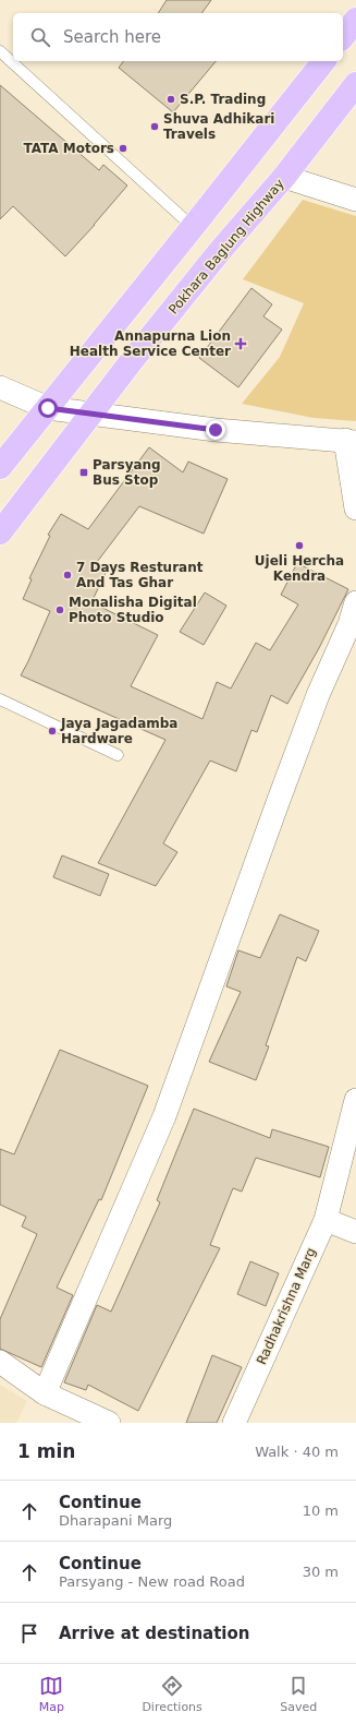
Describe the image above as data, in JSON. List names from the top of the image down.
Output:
{
  "streets": {
    "highway": ["Pokhara Baglung Highway"],
    "street": ["Radhakrishna Marg"]
  },
  "places": {
    "other": [
      "S.P. Trading",
      "Shuva Adhikari Travels",
      "TATA Motors",
      "Ujeli Hercha Kendra",
      "7 Days Resturant And Tas Ghar",
      "Monalisha Digital Photo Studio",
      "Jaya Jagadamba Hardware"
    ],
    "health": ["Annapurna Lion Health Service Center"],
    "transit": ["Parsyang Bus Stop"]
  },
  "page": {
    "search": "Search here",
    "heading": ["1 min", "Walk · 40 m"],
    "list": [
      ["Continue", "Dharapani Marg", "10 m"],
      ["Continue", "Parsyang - New road Road", "30 m"],
      "Arrive at destination"
    ],
    "nav": ["Map", "Directions", "Saved"]
  }
}
